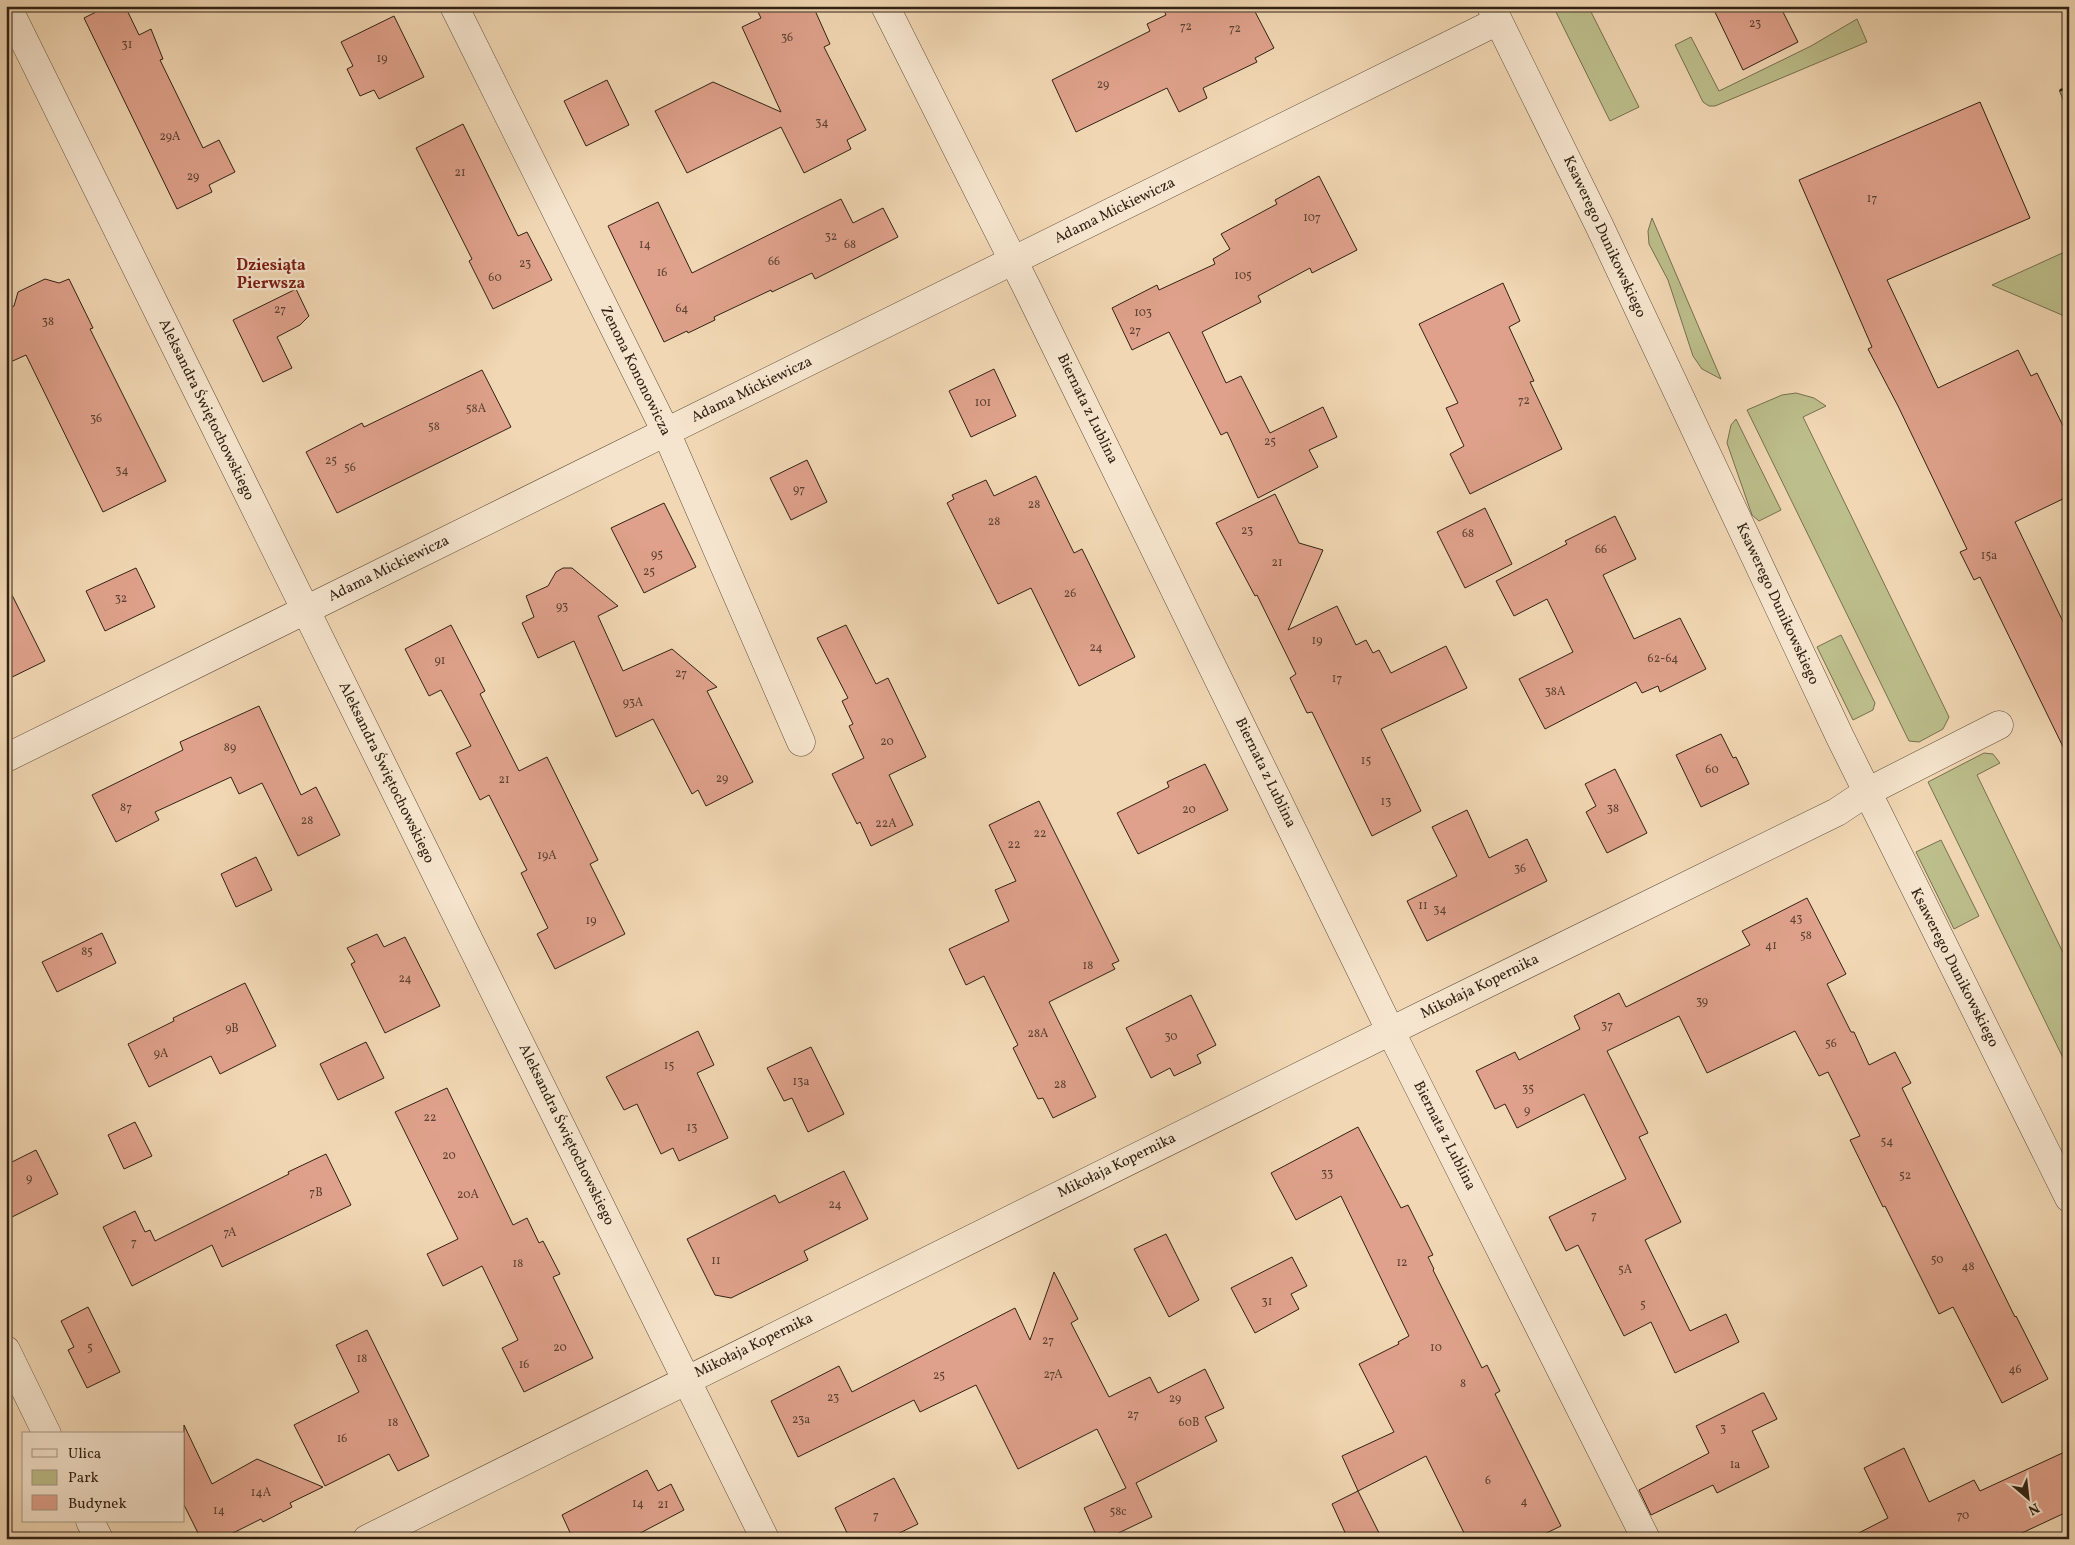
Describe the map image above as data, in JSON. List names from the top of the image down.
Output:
{
  "streets": {
    "street": [
      "Adama Mickiewicza",
      "Ksawerego Dunikowskiego",
      "Zenona Kononowicza",
      "Biernata z Lublina",
      "Aleksandra Świętochowskiego",
      "Mikołaja Kopernika"
    ]
  },
  "crossings": [
    ["Adama Mickiewicza", "Ksawerego Dunikowskiego"],
    ["Adama Mickiewicza", "Zenona Kononowicza"],
    ["Adama Mickiewicza", "Biernata z Lublina"],
    ["Adama Mickiewicza", "Aleksandra Świętochowskiego"],
    ["Ksawerego Dunikowskiego", "Mikołaja Kopernika"],
    ["Biernata z Lublina", "Mikołaja Kopernika"],
    ["Aleksandra Świętochowskiego", "Mikołaja Kopernika"]
  ],
  "districts": ["Dziesiąta Pierwsza"],
  "house_numbers": [
    "23",
    "72",
    "72",
    "36",
    "31",
    "19",
    "29",
    "34",
    "29A",
    "21",
    "29",
    "17",
    "107",
    "32",
    "14",
    "68",
    "66",
    "23",
    "16",
    "105",
    "60",
    "64",
    "27",
    "103",
    "38",
    "27",
    "72",
    "101",
    "58A",
    "36",
    "58",
    "25",
    "25",
    "56",
    "34",
    "97",
    "28",
    "28",
    "23",
    "68",
    "66",
    "95",
    "15a",
    "21",
    "25",
    "26",
    "32",
    "93",
    "19",
    "24",
    "62-64",
    "91",
    "27",
    "17",
    "38A",
    "93A",
    "20",
    "89",
    "15",
    "60",
    "29",
    "21",
    "13",
    "87",
    "38",
    "20",
    "28",
    "22A",
    "22",
    "22",
    "19A",
    "36",
    "11",
    "34",
    "43",
    "19",
    "58",
    "41",
    "85",
    "18",
    "24",
    "39",
    "37",
    "9B",
    "28A",
    "30",
    "56",
    "9A",
    "15",
    "13a",
    "28",
    "35",
    "9",
    "22",
    "13",
    "54",
    "20",
    "33",
    "52",
    "9",
    "7B",
    "20A",
    "24",
    "7",
    "7A",
    "7",
    "50",
    "11",
    "12",
    "18",
    "48",
    "5A",
    "31",
    "5",
    "27",
    "5",
    "20",
    "10",
    "18",
    "16",
    "46",
    "27A",
    "25",
    "8",
    "23",
    "29",
    "27",
    "23a",
    "18",
    "60B",
    "3",
    "16",
    "1a",
    "6",
    "14A",
    "4",
    "14",
    "21",
    "14",
    "58c",
    "7",
    "70"
  ],
  "legend": ["Ulica", "Park", "Budynek"],
  "north": "bottom right"
}
